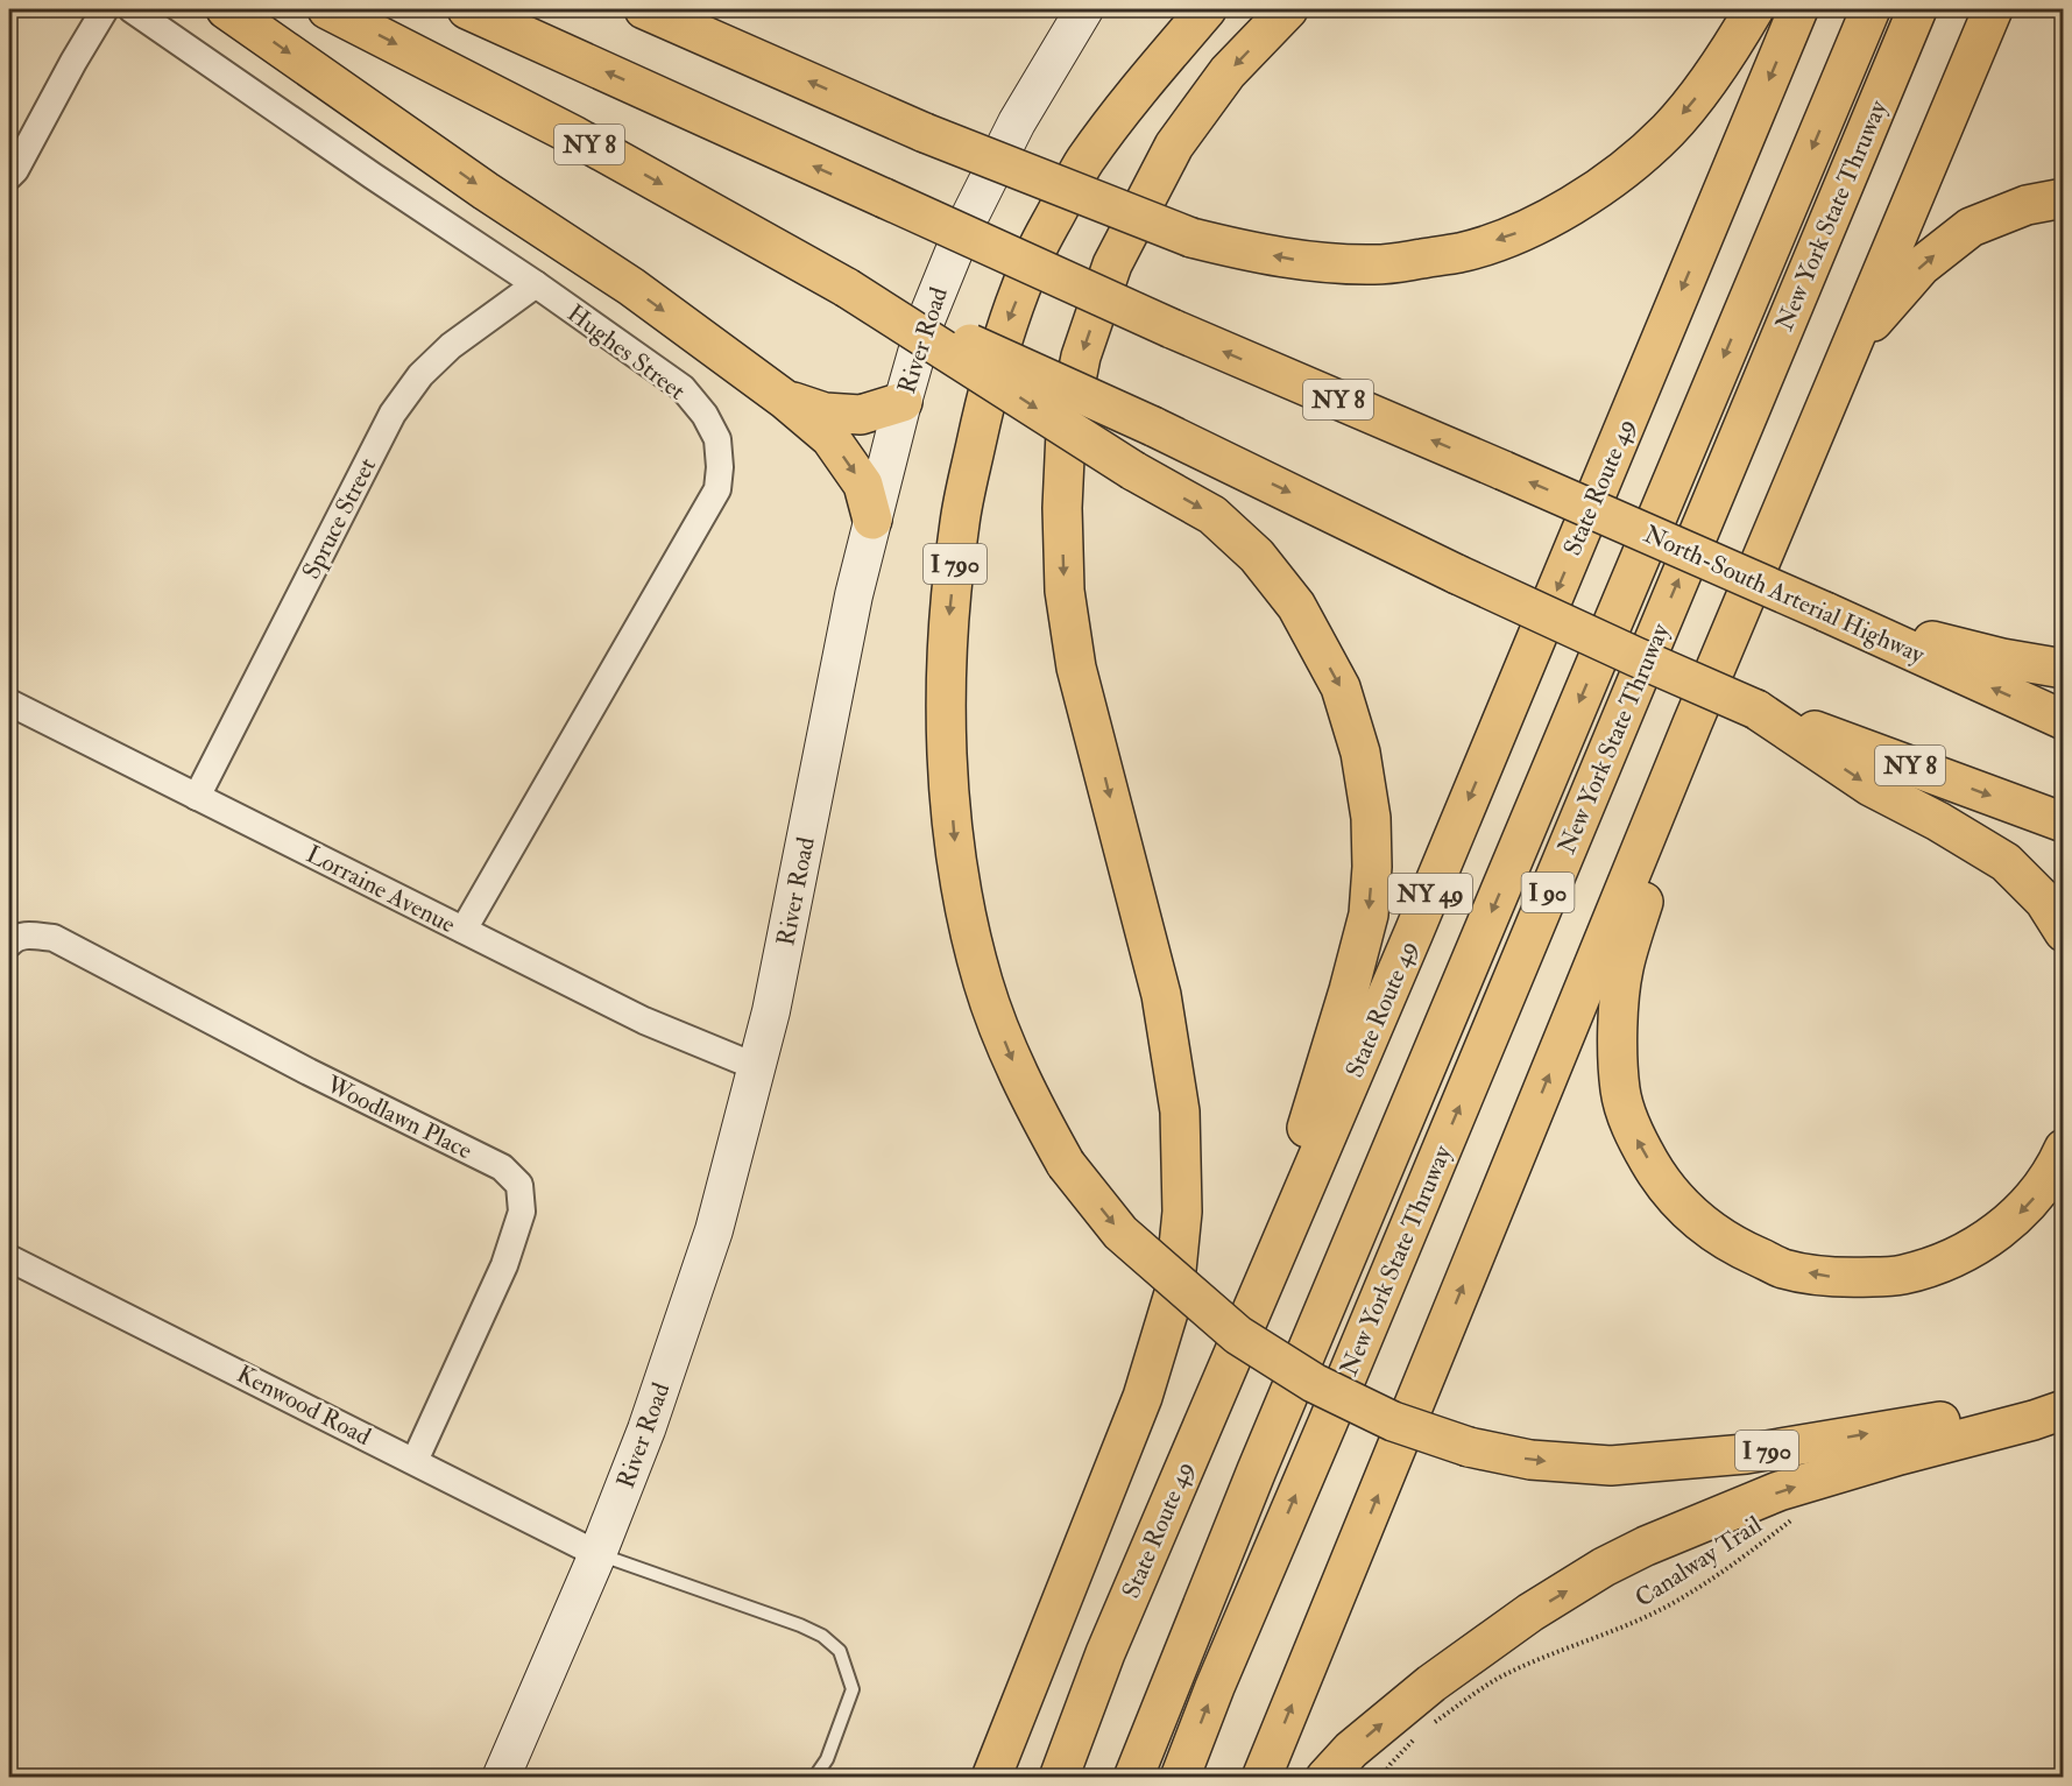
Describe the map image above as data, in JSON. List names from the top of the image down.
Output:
{
  "streets": {
    "highway": [
      "NY 8",
      "New York State Thruway",
      "State Route 49",
      "I 790",
      "North-South Arterial Highway",
      "I 90",
      "NY 49"
    ],
    "main road": ["River Road"],
    "street": [
      "Hughes Street",
      "Spruce Street",
      "Lorraine Avenue",
      "Woodlawn Place",
      "Kenwood Road"
    ],
    "path": ["Canalway Trail"]
  },
  "crossings": [
    ["NY 8", "North-South Arterial Highway"],
    ["River Road", "Lorraine Avenue"],
    ["River Road", "Kenwood Road"],
    ["Hughes Street", "Spruce Street"],
    ["Hughes Street", "Lorraine Avenue"],
    ["Spruce Street", "Lorraine Avenue"],
    ["Woodlawn Place", "Kenwood Road"]
  ]
}
